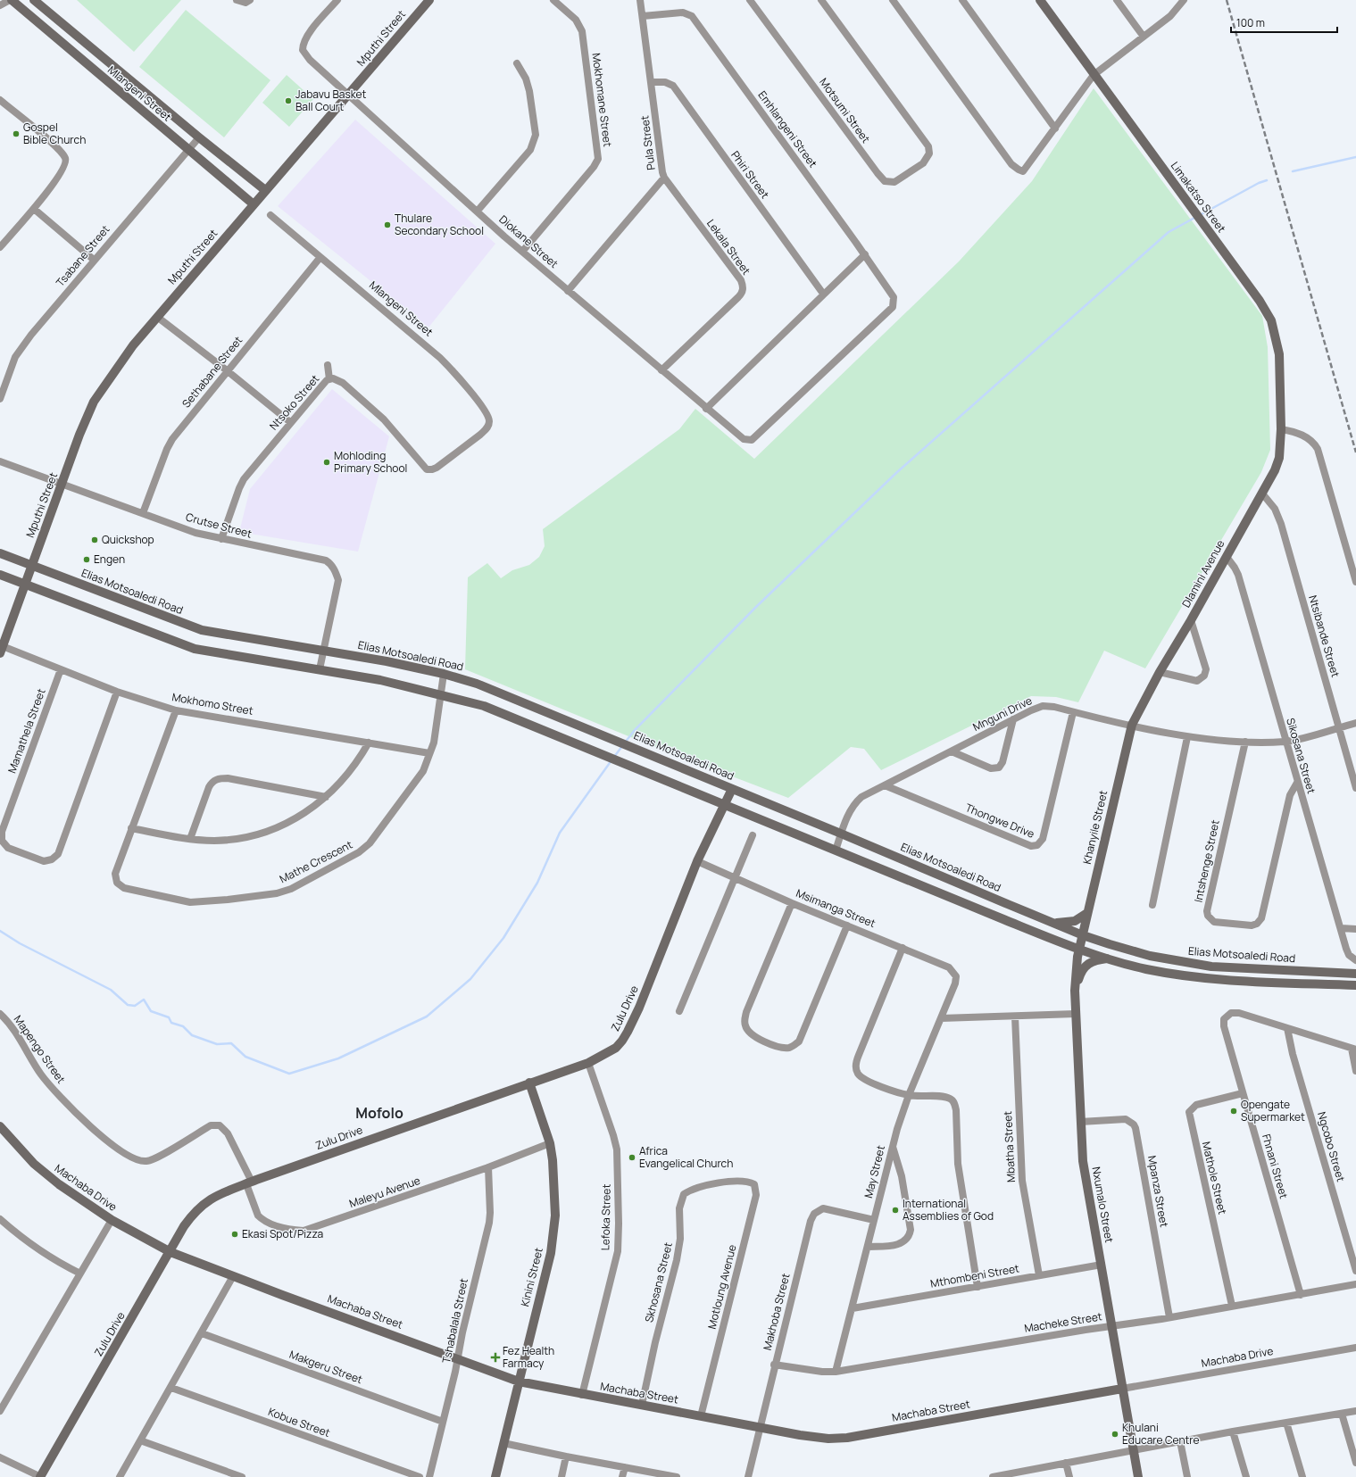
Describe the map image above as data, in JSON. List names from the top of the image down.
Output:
{
  "streets": {
    "street": [
      "Mputhi Street",
      "Mlangeni Street",
      "Mokhomane Street",
      "Motsumi Street",
      "Emhlangeni Street",
      "Pula Street",
      "Phiri Street",
      "Limakatso Street",
      "Diokane Street",
      "Lekala Street",
      "Tsabane Street",
      "Sethabane Street",
      "Ntsoko Street",
      "Crutse Street",
      "Dlamini Avenue",
      "Elias Motsoaledi Road",
      "Ntsibande Street",
      "Mokhomo Street",
      "Mnguni Drive",
      "Mamathela Street",
      "Sikosana Street",
      "Thongwe Drive",
      "Khanyile Street",
      "Intshenge Street",
      "Mathe Crescent",
      "Msimanga Street",
      "Zulu Drive",
      "Mapengo Street",
      "Mbatha Street",
      "Ngcobo Street",
      "Fhnani Street",
      "May Street",
      "Mathole Street",
      "Machaba Drive",
      "Mpanza Street",
      "Maleyu Avenue",
      "Nxumalo Street",
      "Lefoka Street",
      "Mthombeni Street",
      "Kinini Street",
      "Skhosana Street",
      "Motloung Avenue",
      "Machaba Street",
      "Makhoba Street",
      "Tshabalala Street",
      "Macheke Street",
      "Makgeru Street",
      "Kobue Street"
    ]
  },
  "crossings": [
    ["Mputhi Street", "Mlangeni Street"],
    ["Mputhi Street", "Diokane Street"],
    ["Mputhi Street", "Crutse Street"],
    ["Mputhi Street", "Elias Motsoaledi Road"],
    ["Mlangeni Street", "Tsabane Street"],
    ["Mlangeni Street", "Sethabane Street"],
    ["Mlangeni Street", "Ntsoko Street"],
    ["Mokhomane Street", "Diokane Street"],
    ["Emhlangeni Street", "Pula Street"],
    ["Emhlangeni Street", "Diokane Street"],
    ["Pula Street", "Phiri Street"],
    ["Pula Street", "Diokane Street"],
    ["Pula Street", "Lekala Street"],
    ["Limakatso Street", "Dlamini Avenue"],
    ["Diokane Street", "Lekala Street"],
    ["Sethabane Street", "Crutse Street"],
    ["Ntsoko Street", "Crutse Street"],
    ["Crutse Street", "Elias Motsoaledi Road"],
    ["Dlamini Avenue", "Ntsibande Street"],
    ["Dlamini Avenue", "Mnguni Drive"],
    ["Dlamini Avenue", "Sikosana Street"],
    ["Dlamini Avenue", "Khanyile Street"],
    ["Elias Motsoaledi Road", "Mnguni Drive"],
    ["Elias Motsoaledi Road", "Khanyile Street"],
    ["Elias Motsoaledi Road", "Mathe Crescent"],
    ["Elias Motsoaledi Road", "Zulu Drive"],
    ["Elias Motsoaledi Road", "Nxumalo Street"],
    ["Ntsibande Street", "Mnguni Drive"],
    ["Mokhomo Street", "Mamathela Street"],
    ["Mokhomo Street", "Mathe Crescent"],
    ["Mnguni Drive", "Sikosana Street"],
    ["Mnguni Drive", "Thongwe Drive"],
    ["Mnguni Drive", "Khanyile Street"],
    ["Mnguni Drive", "Intshenge Street"],
    ["Sikosana Street", "Intshenge Street"],
    ["Khanyile Street", "Nxumalo Street"],
    ["Msimanga Street", "Zulu Drive"],
    ["Msimanga Street", "May Street"],
    ["Zulu Drive", "Mapengo Street"],
    ["Zulu Drive", "Machaba Drive"],
    ["Zulu Drive", "Maleyu Avenue"],
    ["Zulu Drive", "Lefoka Street"],
    ["Zulu Drive", "Kinini Street"],
    ["Zulu Drive", "Machaba Street"],
    ["Mapengo Street", "Maleyu Avenue"],
    ["Mbatha Street", "Mthombeni Street"],
    ["Ngcobo Street", "Fhnani Street"],
    ["Fhnani Street", "Mathole Street"],
    ["Fhnani Street", "Macheke Street"],
    ["May Street", "Mthombeni Street"],
    ["May Street", "Makhoba Street"],
    ["May Street", "Macheke Street"],
    ["Mathole Street", "Macheke Street"],
    ["Machaba Drive", "Nxumalo Street"],
    ["Machaba Drive", "Machaba Street"],
    ["Mpanza Street", "Nxumalo Street"],
    ["Mpanza Street", "Macheke Street"],
    ["Maleyu Avenue", "Kinini Street"],
    ["Maleyu Avenue", "Tshabalala Street"],
    ["Nxumalo Street", "Mthombeni Street"],
    ["Nxumalo Street", "Machaba Street"],
    ["Nxumalo Street", "Macheke Street"],
    ["Lefoka Street", "Machaba Street"],
    ["Kinini Street", "Machaba Street"],
    ["Skhosana Street", "Motloung Avenue"],
    ["Skhosana Street", "Machaba Street"],
    ["Motloung Avenue", "Machaba Street"],
    ["Machaba Street", "Makhoba Street"],
    ["Machaba Street", "Tshabalala Street"],
    ["Makhoba Street", "Macheke Street"],
    ["Tshabalala Street", "Makgeru Street"]
  ],
  "districts": ["Mofolo"],
  "places": {
    "other": [
      "Jabavu Basket Ball Court",
      "Gospel Bible Church",
      "Thulare Secondary School",
      "Mohloding Primary School",
      "Quickshop",
      "Engen",
      "Opengate Supermarket",
      "Africa Evangelical Church",
      "International Assemblies of God",
      "Ekasi Spot/Pizza",
      "Khulani Educare Centre"
    ],
    "health": ["Fez Health Farmacy"]
  },
  "scale_bar": "100 m"
}
